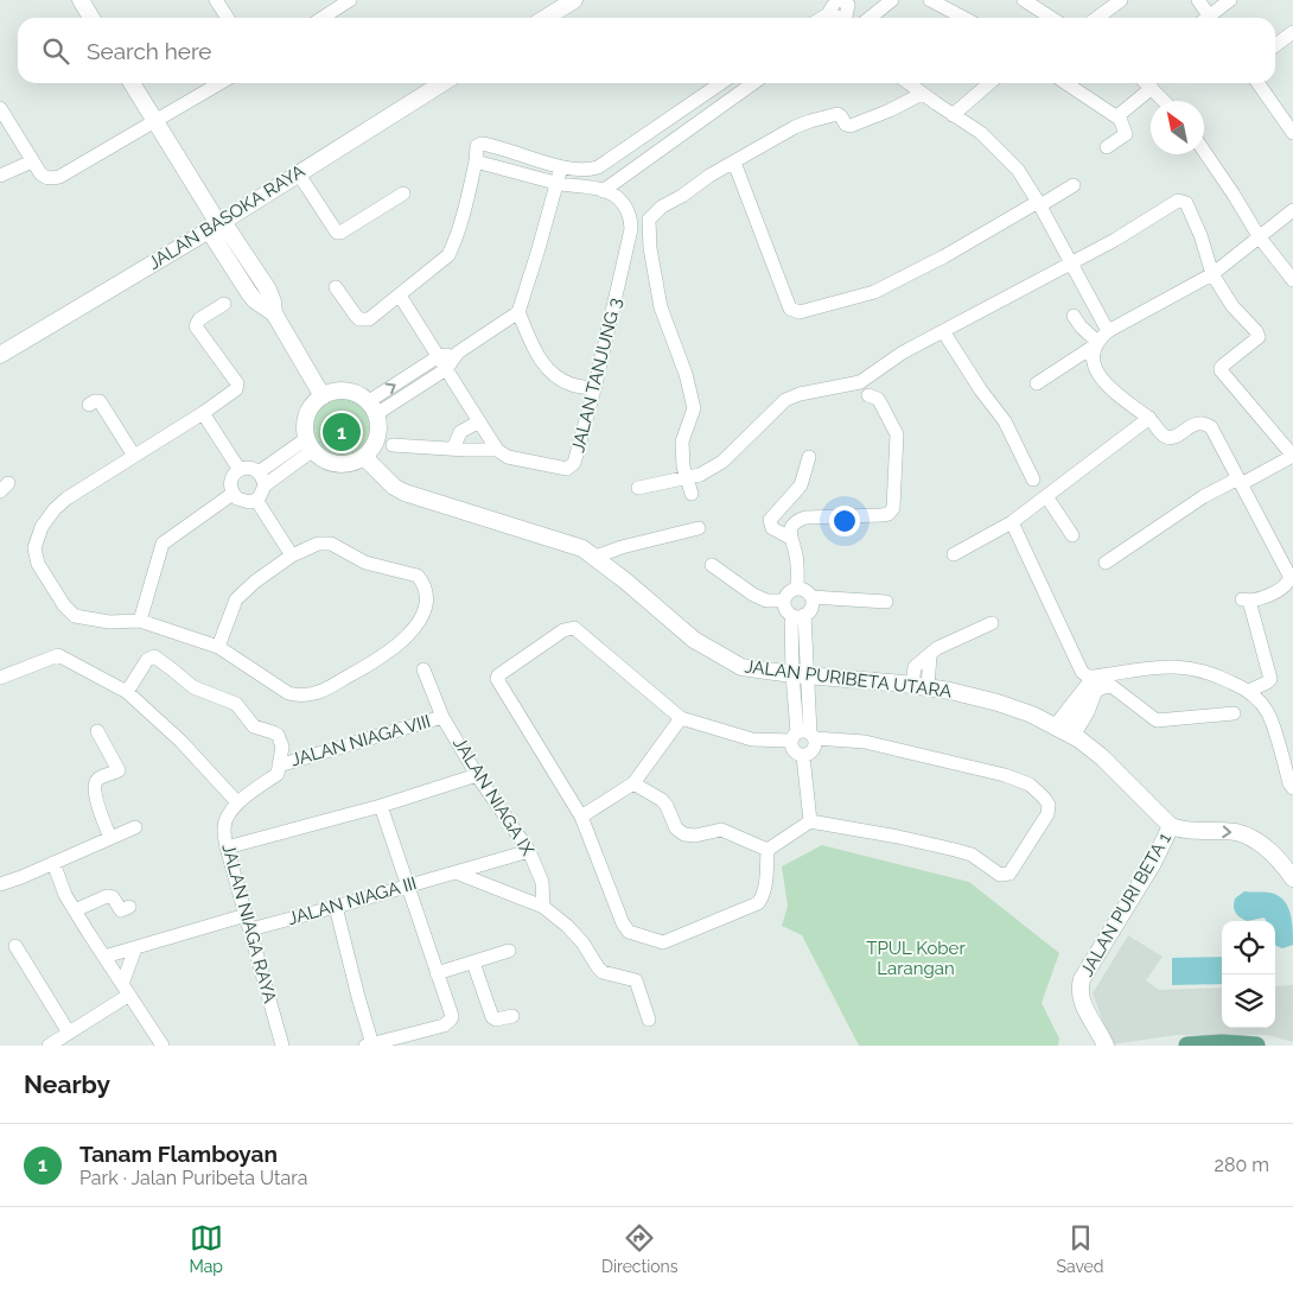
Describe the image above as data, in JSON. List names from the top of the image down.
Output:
{
  "streets": {
    "street": [
      "JALAN BASOKA RAYA",
      "JALAN TANJUNG 3",
      "JALAN PURIBETA UTARA",
      "JALAN NIAGA VIII",
      "JALAN NIAGA IX",
      "JALAN NIAGA III",
      "JALAN PURI BETA 1",
      "JALAN NIAGA RAYA"
    ]
  },
  "crossings": [
    ["JALAN PURIBETA UTARA", "JALAN PURI BETA 1"],
    ["JALAN NIAGA VIII", "JALAN NIAGA IX"],
    ["JALAN NIAGA IX", "JALAN NIAGA III"],
    ["JALAN NIAGA III", "JALAN NIAGA RAYA"]
  ],
  "parks": ["TPUL Kober Larangan"],
  "north": "top left",
  "page": {
    "search": "Search here",
    "pins": "1",
    "heading": "Nearby",
    "list": [
      {
        "mark": "1",
        "name": "Tanam Flamboyan",
        "note": "Park · Jalan Puribeta Utara",
        "value": "280 m"
      }
    ],
    "nav": ["Map", "Directions", "Saved"]
  }
}
